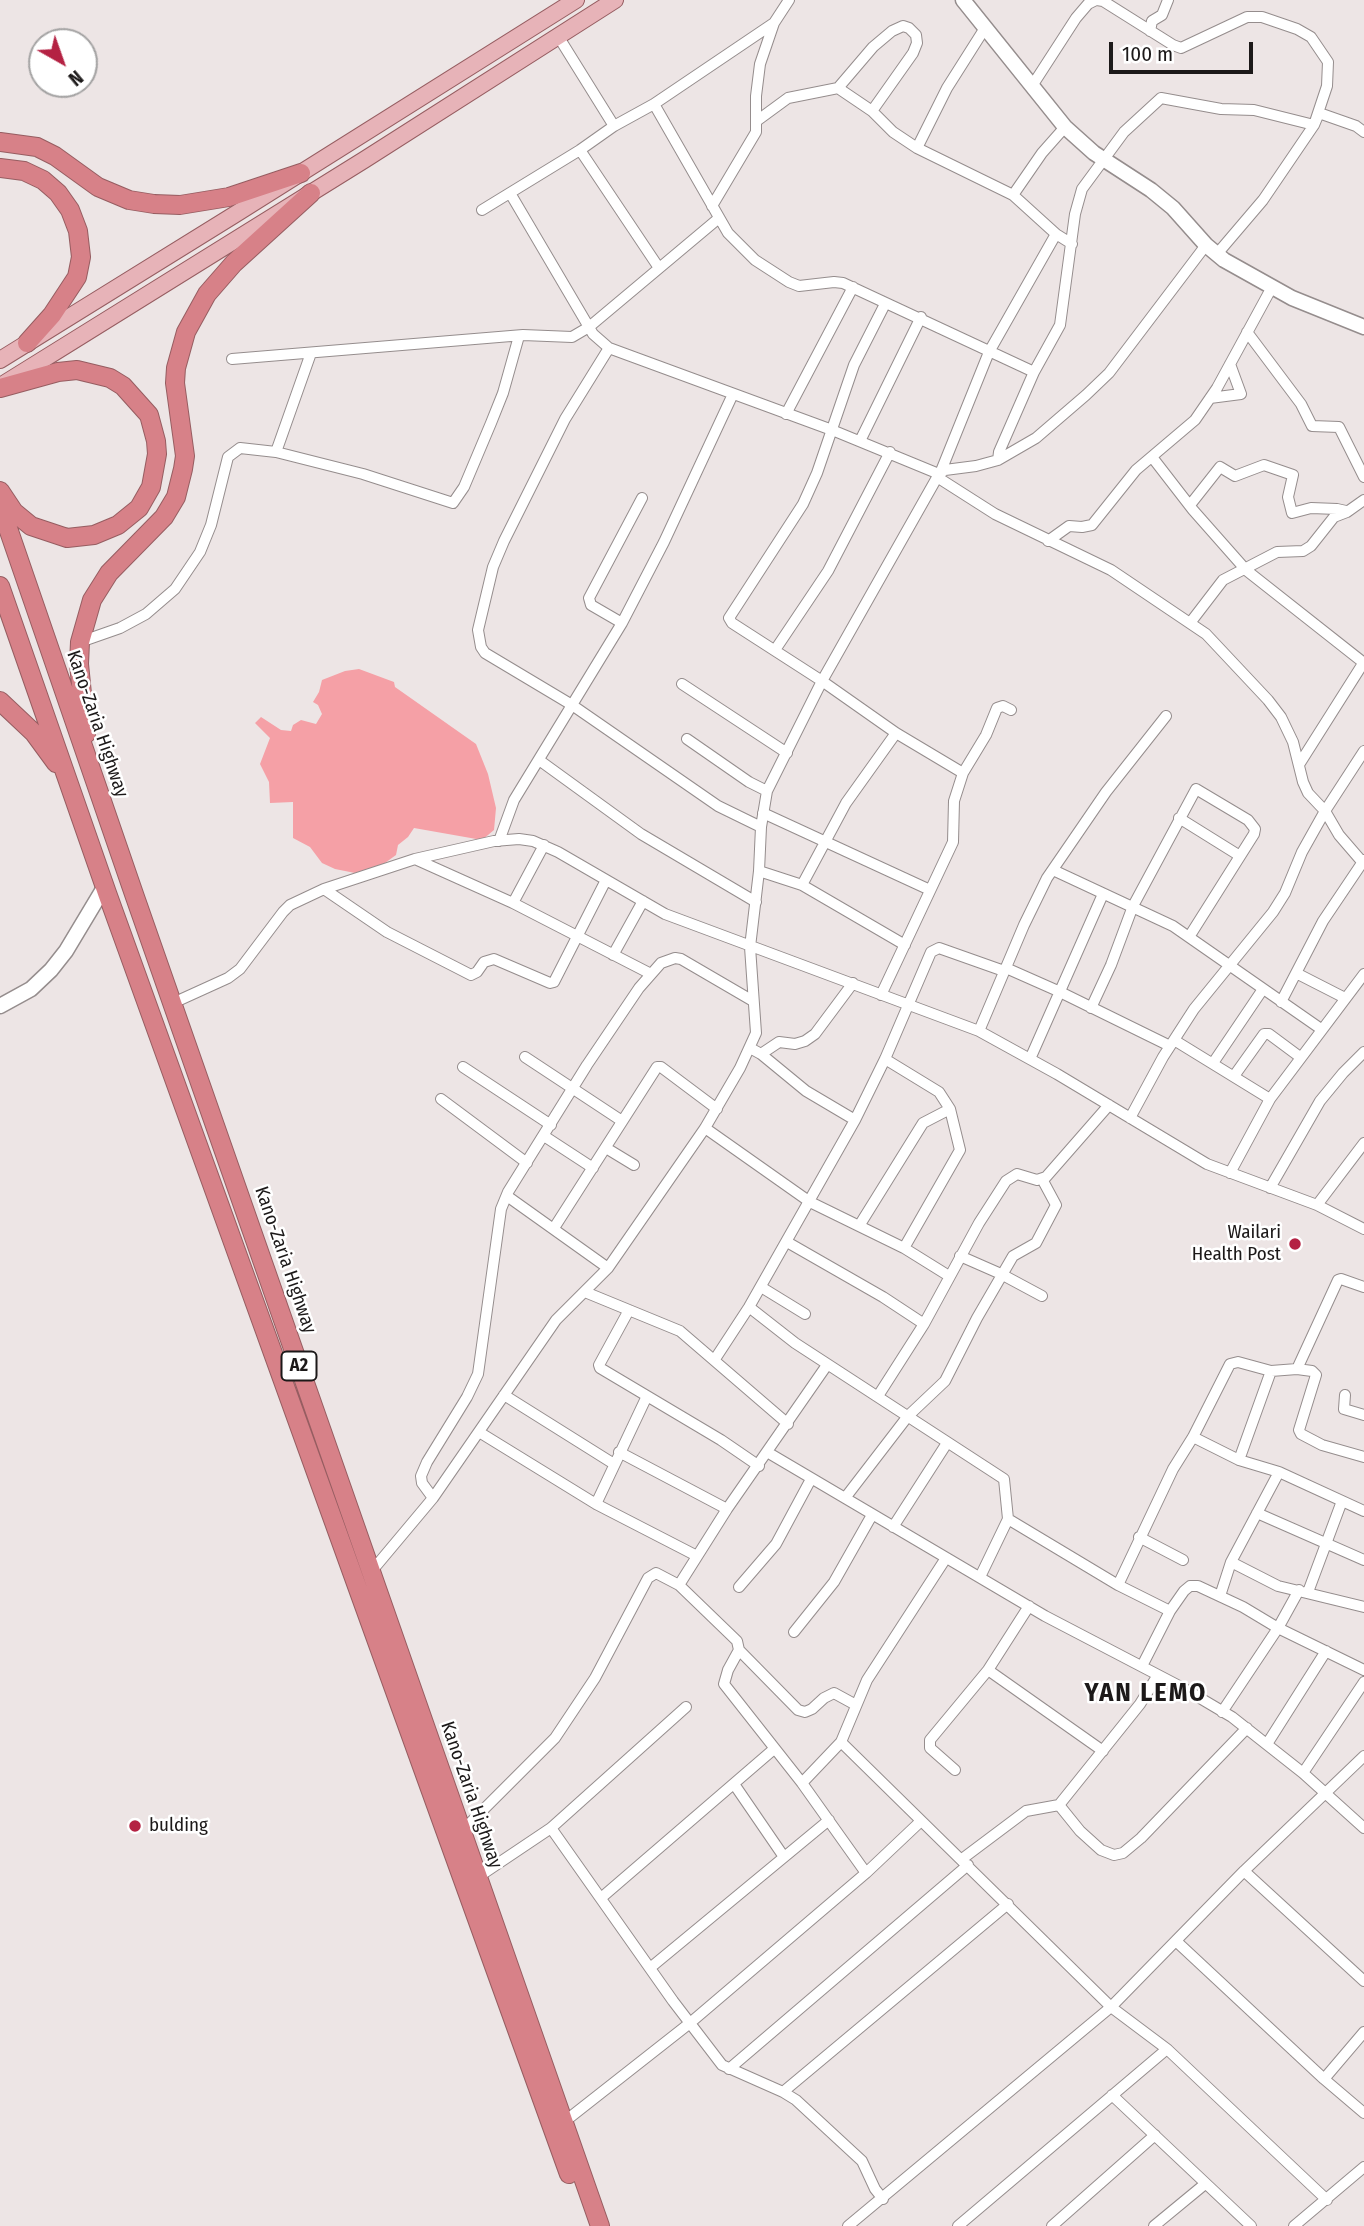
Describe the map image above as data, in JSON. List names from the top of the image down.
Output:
{
  "streets": {
    "highway": ["Kano-Zaria Highway", "A2"]
  },
  "districts": ["YAN LEMO"],
  "places": ["Wailari Health Post", "bulding"],
  "scale_bar": "100 m",
  "north": "bottom right"
}
